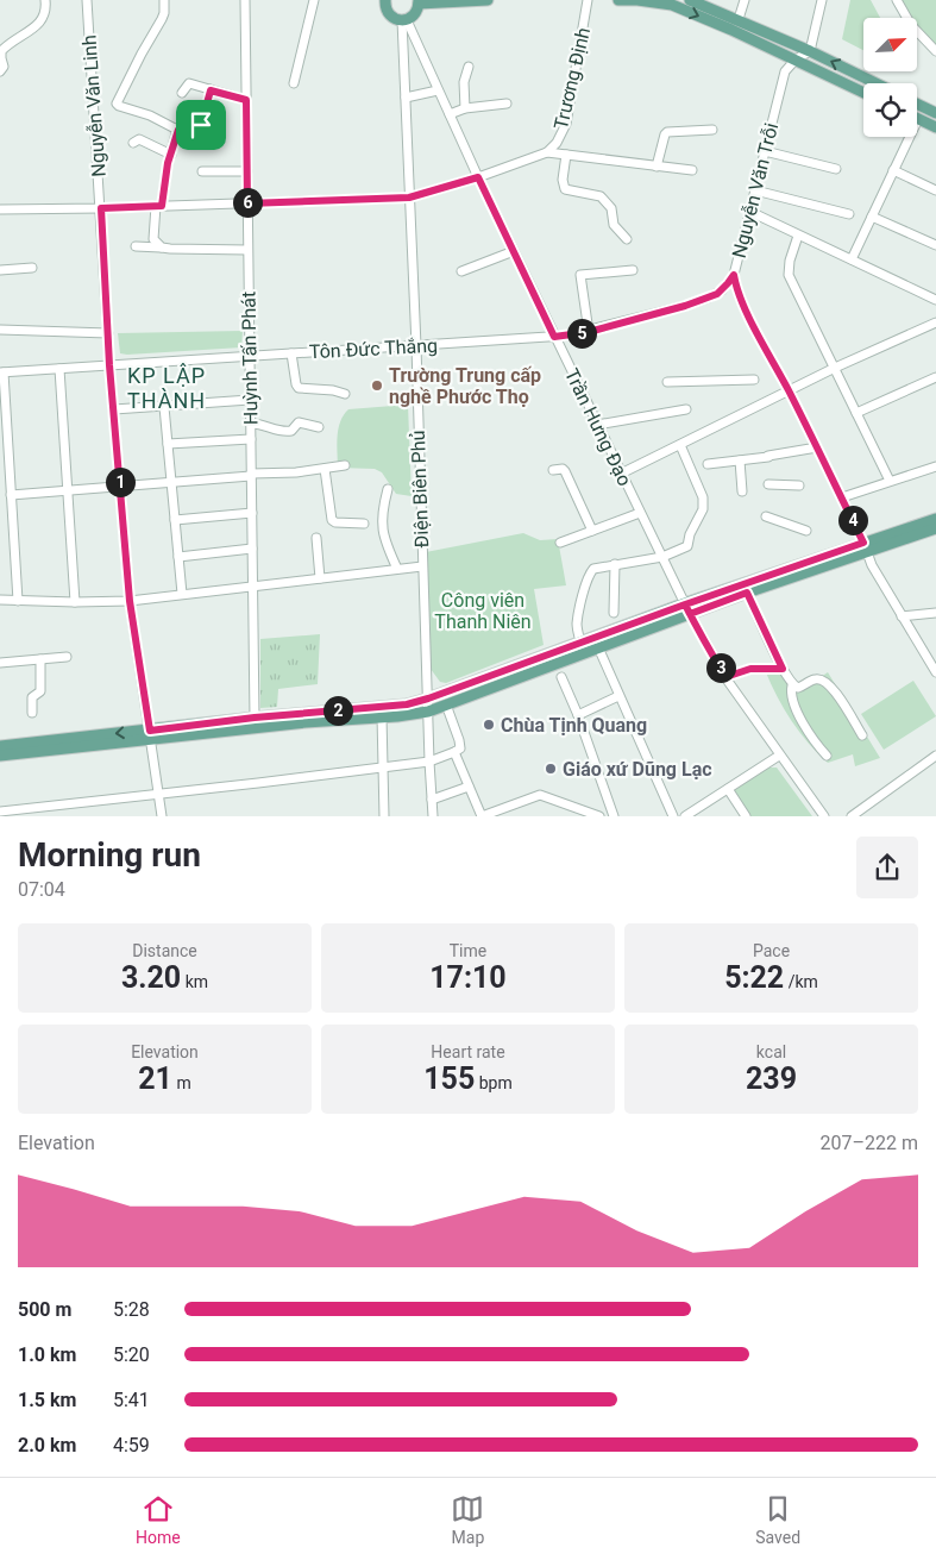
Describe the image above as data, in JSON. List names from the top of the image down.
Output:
{
  "streets": {
    "street": [
      "Trương Định",
      "Nguyễn Văn Linh",
      "Nguyễn Văn Trỗi",
      "Tôn Đức Thắng",
      "Huỳnh Tấn Phát",
      "Trần Hưng Đạo",
      "Điện Biên Phủ"
    ]
  },
  "crossings": [
    ["Nguyễn Văn Linh", "Tôn Đức Thắng"],
    ["Nguyễn Văn Trỗi", "Tôn Đức Thắng"],
    ["Tôn Đức Thắng", "Huỳnh Tấn Phát"],
    ["Tôn Đức Thắng", "Trần Hưng Đạo"],
    ["Tôn Đức Thắng", "Điện Biên Phủ"],
    ["Trần Hưng Đạo", "Điện Biên Phủ"]
  ],
  "districts": ["KP LẬP THÀNH"],
  "parks": ["Công viên Thanh Niên"],
  "places": ["Trường Trung cấp nghề Phước Thọ", "Chùa Tịnh Quang", "Giáo xứ Dũng Lạc"],
  "north": "top right",
  "page": {
    "pins": [
      "6",
      "5",
      "1",
      "4",
      "3",
      "2"
    ],
    "heading": ["Morning run", "07:04"],
    "stats": [
      ["Distance", "3.20 km"],
      ["Time", "17:10"],
      ["Pace", "5:22 /km"],
      ["Elevation", "21 m"],
      ["Heart rate", "155 bpm"],
      ["kcal", "239"]
    ],
    "chart": ["Elevation", "207–222 m"],
    "list": [
      {
        "name": "500 m",
        "note": "5:28"
      },
      {
        "name": "1.0 km",
        "note": "5:20"
      },
      {
        "name": "1.5 km",
        "note": "5:41"
      },
      {
        "name": "2.0 km",
        "note": "4:59"
      }
    ],
    "tabs": ["Home", "Map", "Saved"]
  }
}
